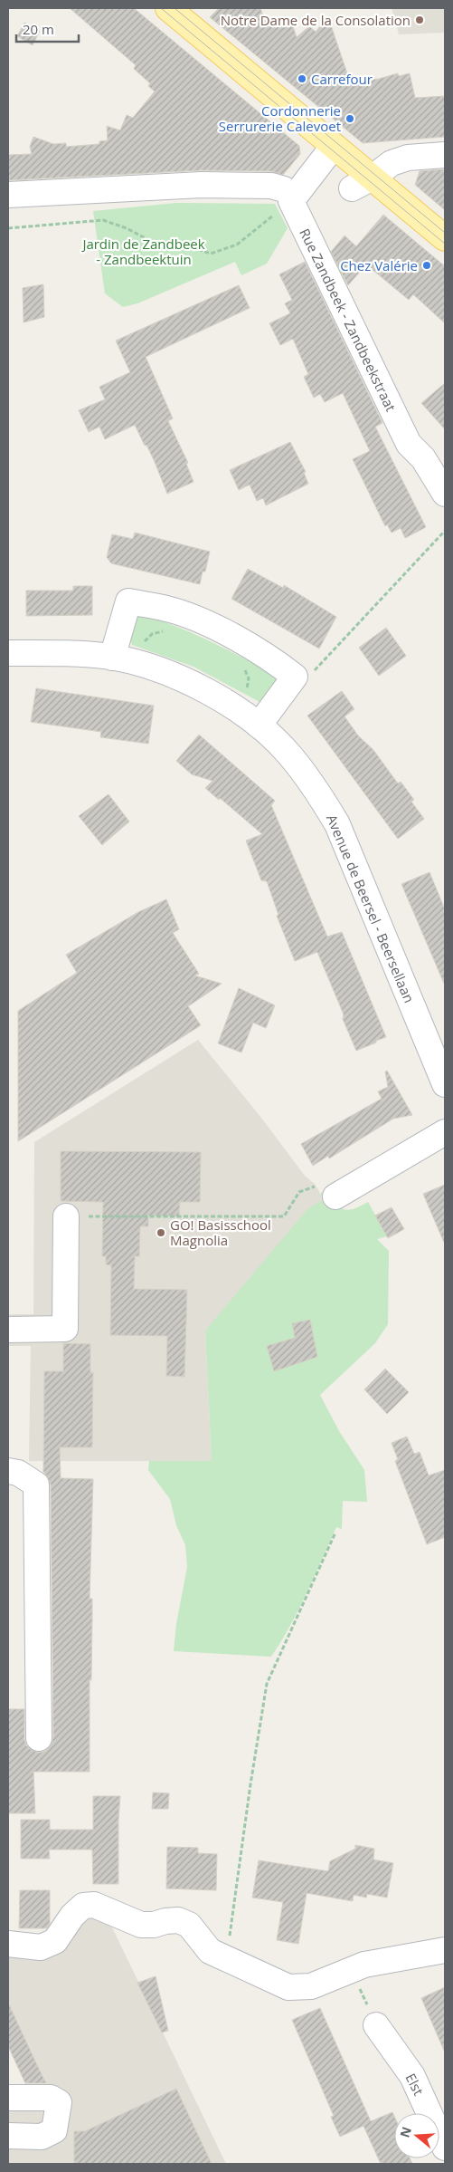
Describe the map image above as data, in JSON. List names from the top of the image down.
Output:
{
  "streets": {
    "street": ["Rue Zandbeek - Zandbeekstraat", "Avenue de Beersel - Beersellaan", "Elst"]
  },
  "parks": ["Jardin de Zandbeek - Zandbeektuin"],
  "places": [
    "Notre Dame de la Consolation",
    "Carrefour",
    "Cordonnerie Serrurerie Calevoet",
    "Chez Valérie",
    "GO! Basisschool Magnolia"
  ],
  "scale_bar": "20 m",
  "north": "left"
}
